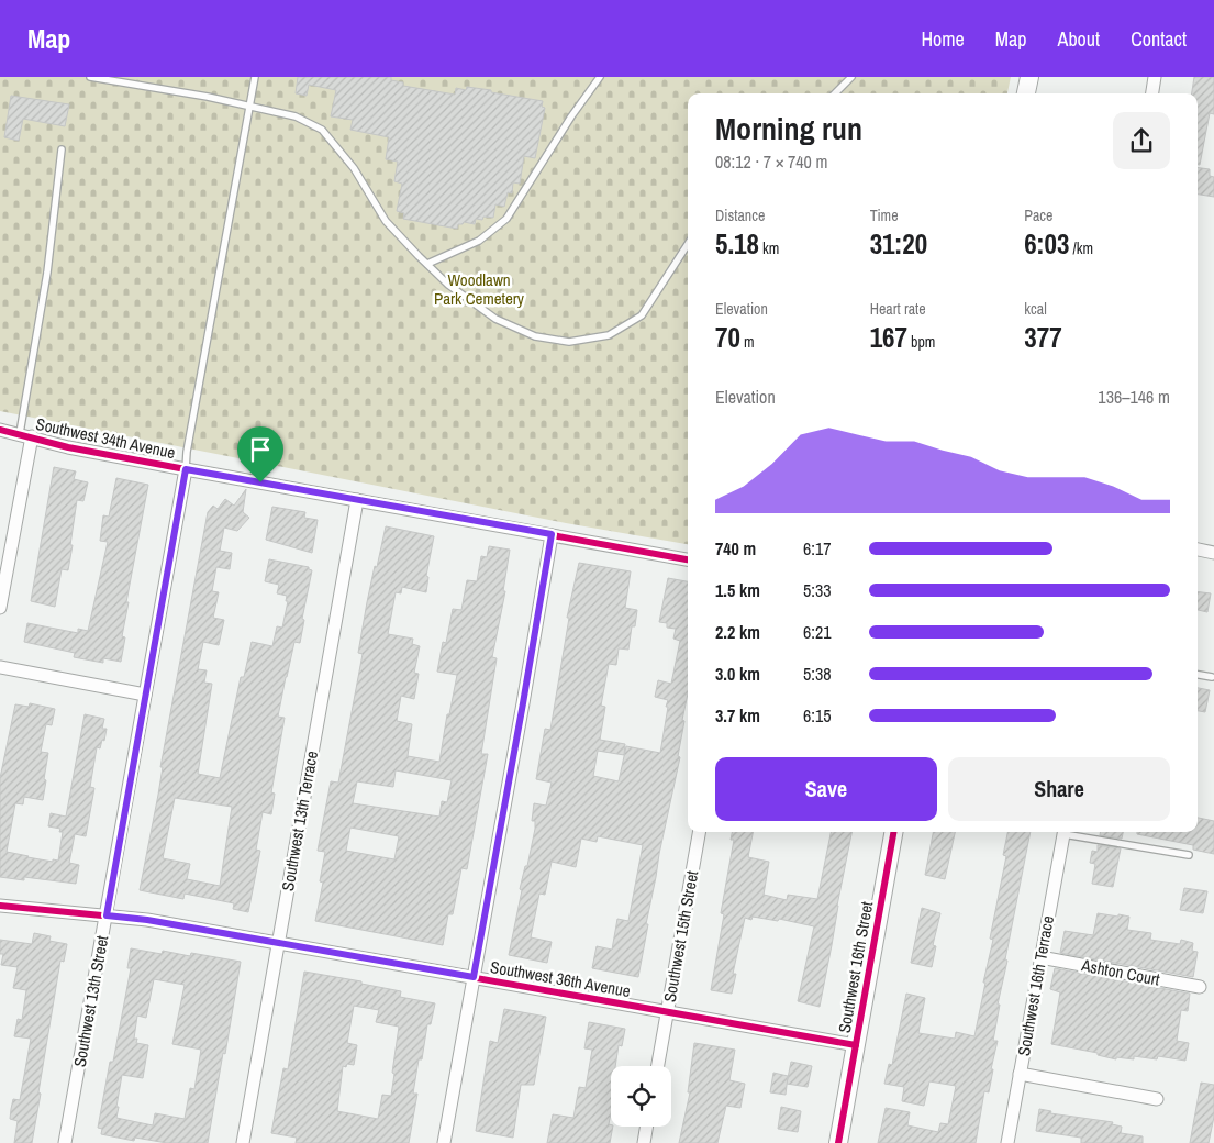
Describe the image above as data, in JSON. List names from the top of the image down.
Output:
{
  "streets": {
    "street": [
      "Southwest 34th Avenue",
      "Southwest 13th Terrace",
      "Southwest 15th Street",
      "Southwest 16th Street",
      "Ashton Court",
      "Southwest 36th Avenue",
      "Southwest 16th Terrace",
      "Southwest 13th Street"
    ]
  },
  "crossings": [
    ["Southwest 34th Avenue", "Southwest 13th Terrace"],
    ["Southwest 34th Avenue", "Southwest 13th Street"],
    ["Southwest 13th Terrace", "Southwest 36th Avenue"],
    ["Southwest 15th Street", "Southwest 36th Avenue"],
    ["Southwest 16th Street", "Southwest 36th Avenue"],
    ["Ashton Court", "Southwest 16th Terrace"],
    ["Southwest 36th Avenue", "Southwest 13th Street"]
  ],
  "parks": ["Woodlawn Park Cemetery"],
  "page": {
    "header": "Map",
    "nav": [
      "Home",
      "Map",
      "About",
      "Contact"
    ],
    "heading": ["Morning run", "08:12 · 7 × 740 m"],
    "stats": [
      ["Distance", "5.18 km"],
      ["Time", "31:20"],
      ["Pace", "6:03 /km"],
      ["Elevation", "70 m"],
      ["Heart rate", "167 bpm"],
      ["kcal", "377"]
    ],
    "chart": ["Elevation", "136–146 m"],
    "list": [
      {
        "name": "740 m",
        "note": "6:17"
      },
      {
        "name": "1.5 km",
        "note": "5:33"
      },
      {
        "name": "2.2 km",
        "note": "6:21"
      },
      {
        "name": "3.0 km",
        "note": "5:38"
      },
      {
        "name": "3.7 km",
        "note": "6:15"
      }
    ],
    "buttons": ["Save", "Share"]
  }
}
